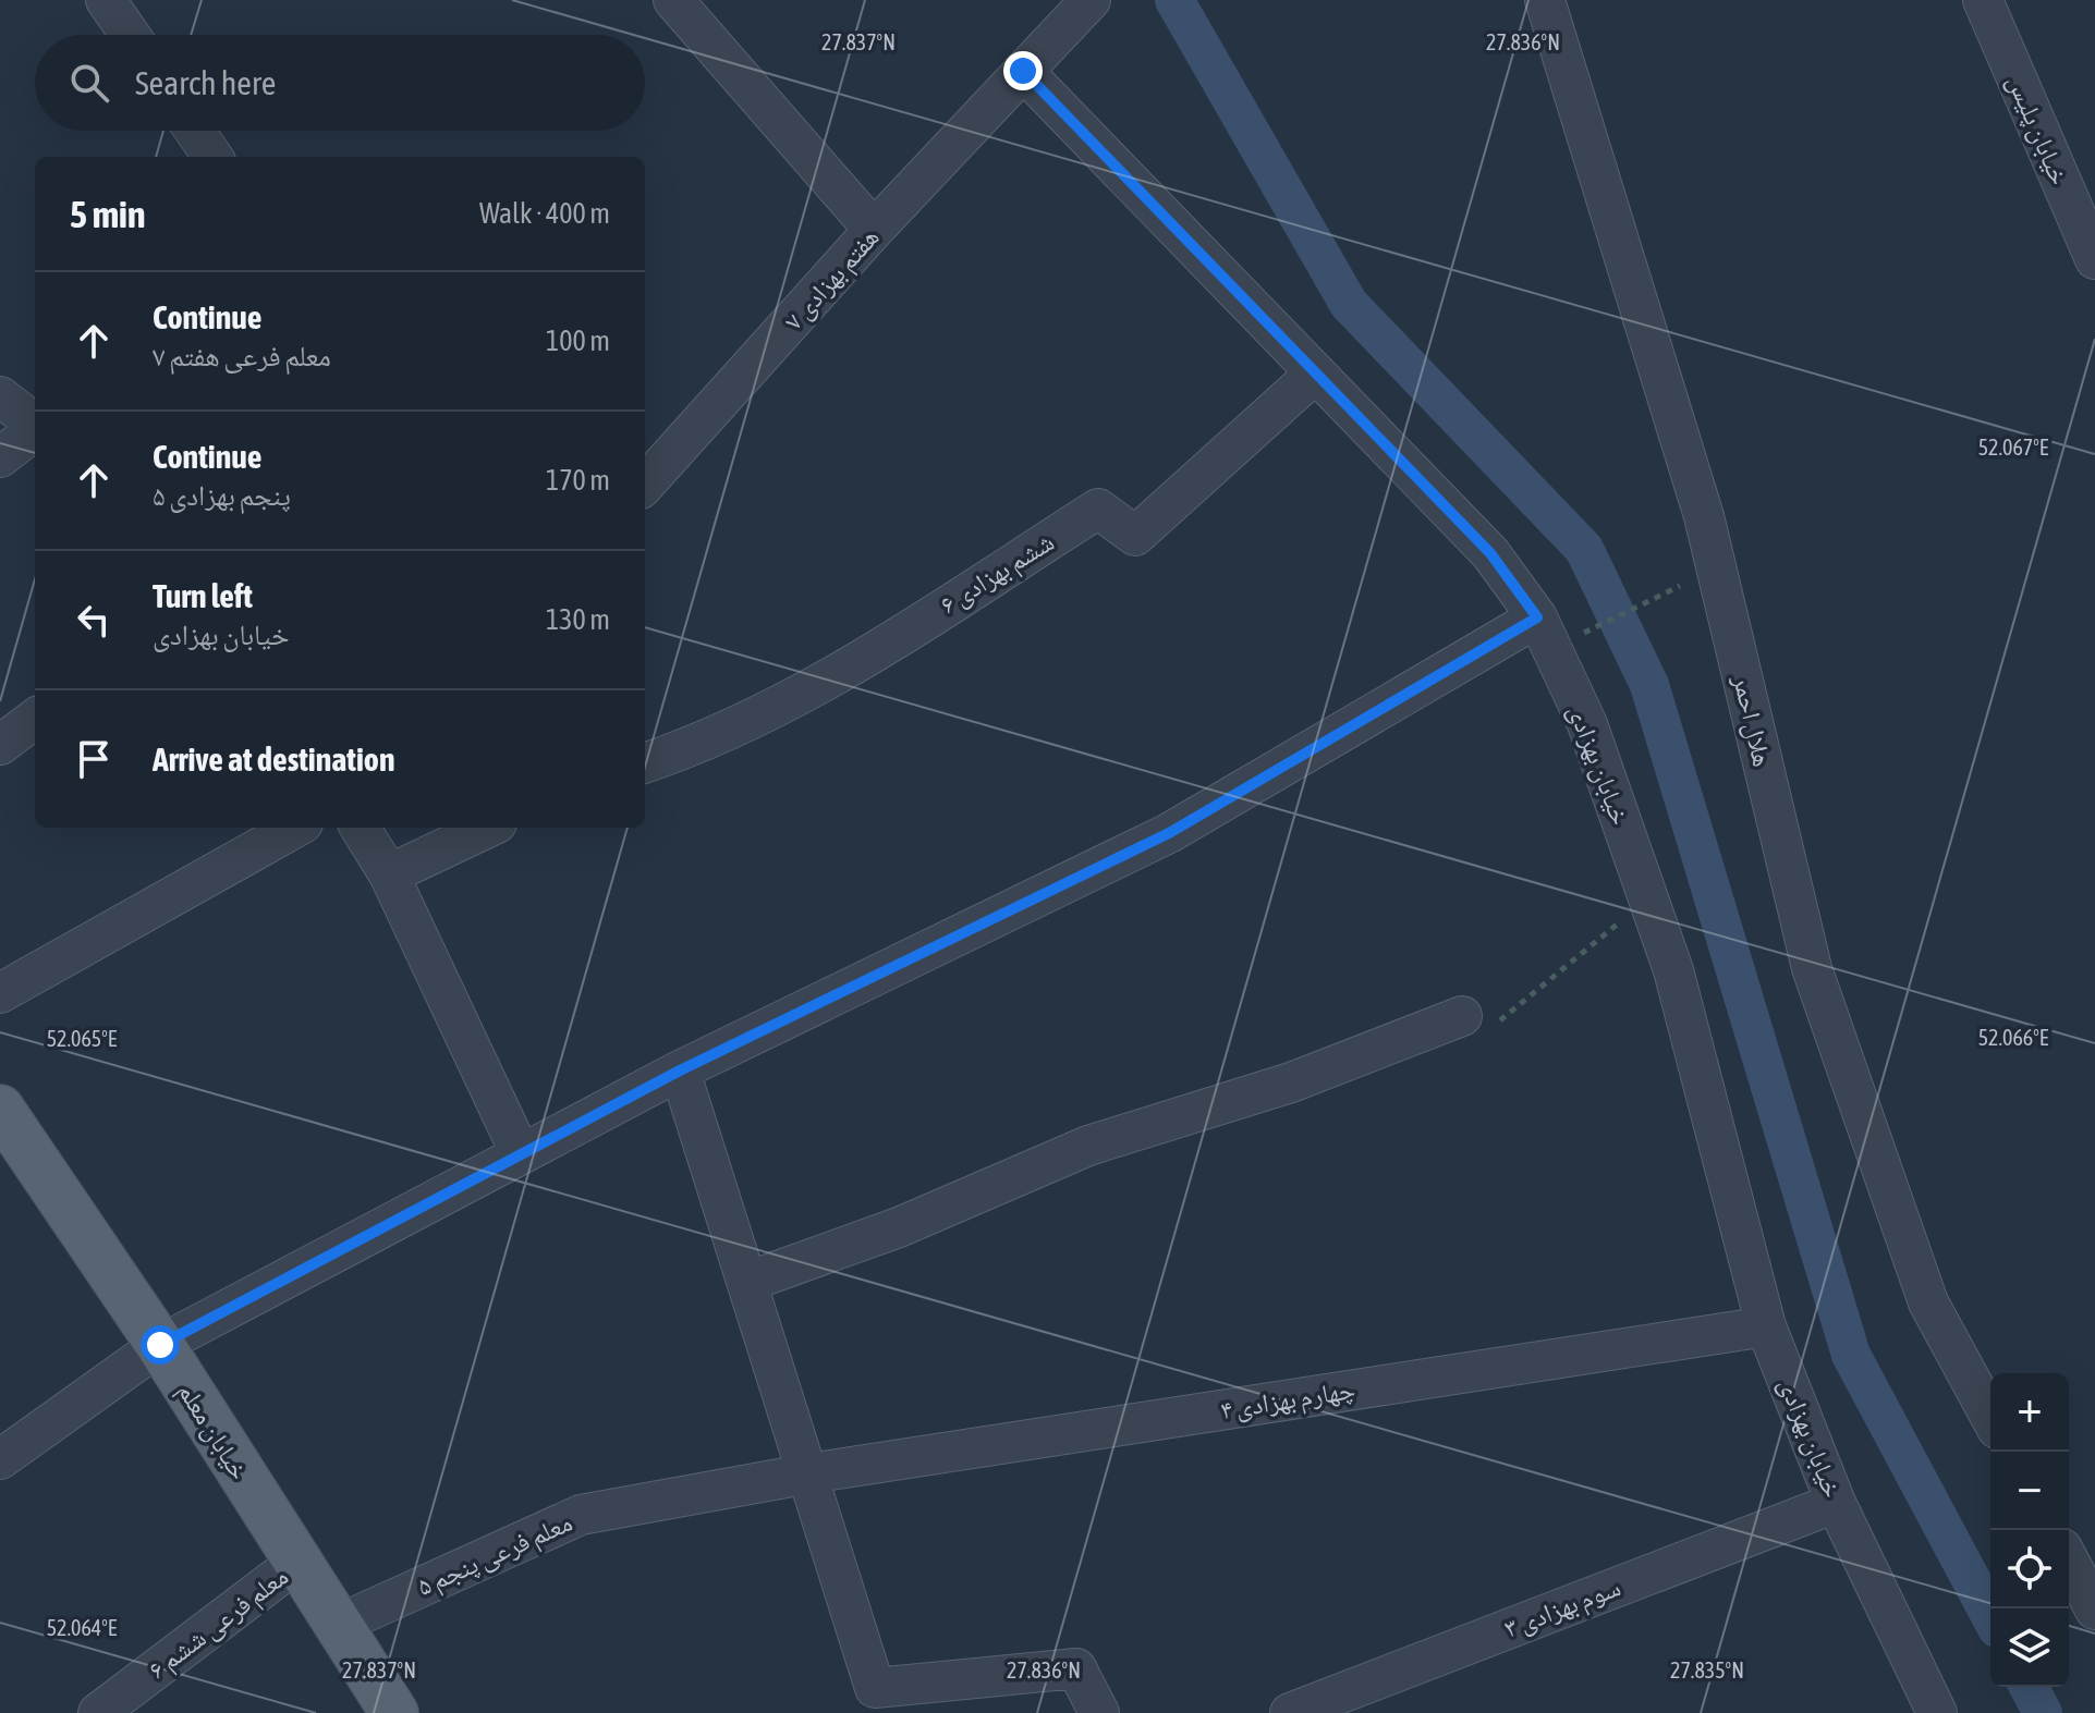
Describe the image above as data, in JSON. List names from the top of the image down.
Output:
{
  "streets": {
    "main road": ["خیابان معلم"],
    "street": [
      "خیابان پلیس",
      "هفتم بهزادی ۷",
      "ششم بهزادی ۶",
      "هلال احمر",
      "خیابان بهزادی",
      "چهارم بهزادی ۴",
      "معلم فرعی پنجم ۵",
      "سوم بهزادی ۳",
      "معلم فرعی ششم ۶"
    ]
  },
  "crossings": [
    ["هفتم بهزادی ۷", "خیابان بهزادی"],
    ["ششم بهزادی ۶", "خیابان بهزادی"],
    ["خیابان بهزادی", "چهارم بهزادی ۴"],
    ["خیابان بهزادی", "سوم بهزادی ۳"],
    ["چهارم بهزادی ۴", "معلم فرعی پنجم ۵"],
    ["خیابان معلم", "معلم فرعی پنجم ۵"],
    ["خیابان معلم", "معلم فرعی ششم ۶"]
  ],
  "page": {
    "search": "Search here",
    "heading": ["5 min", "Walk · 400 m"],
    "list": [
      ["Continue", "معلم فرعی هفتم ۷", "100 m"],
      ["Continue", "پنجم بهزادی ۵", "170 m"],
      ["Turn left", "خیابان بهزادی", "130 m"],
      "Arrive at destination"
    ],
    "map_buttons": ["+", "−"]
  },
  "coordinates": [
    "27.837°N",
    "27.836°N",
    "52.067°E",
    "52.066°E",
    "52.065°E",
    "52.064°E",
    "27.835°N"
  ]
}
